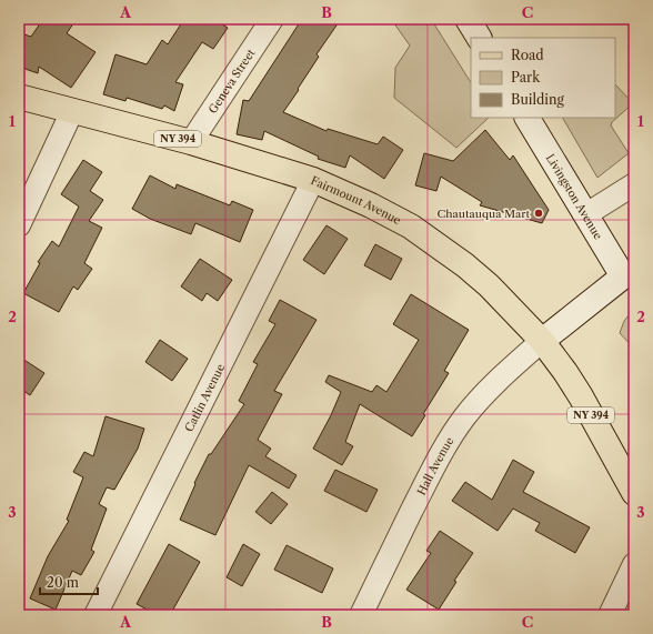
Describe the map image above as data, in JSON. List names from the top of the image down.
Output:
{
  "streets": {
    "main road": ["NY 394", "Fairmount Avenue"],
    "street": [
      "Geneva Street",
      "Livingston Avenue",
      "Catlin Avenue",
      "Hall Avenue"
    ]
  },
  "crossings": [
    ["Geneva Street", "Fairmount Avenue"],
    ["NY 394", "Fairmount Avenue"],
    ["NY 394", "Hall Avenue"],
    ["Fairmount Avenue", "Catlin Avenue"],
    ["Fairmount Avenue", "Hall Avenue"]
  ],
  "places": ["Chautauqua Mart"],
  "legend": ["Road", "Park", "Building"],
  "scale_bar": "20 m",
  "grid": {
    "columns": ["A", "B", "C"],
    "rows": ["1", "2", "3"]
  }
}
